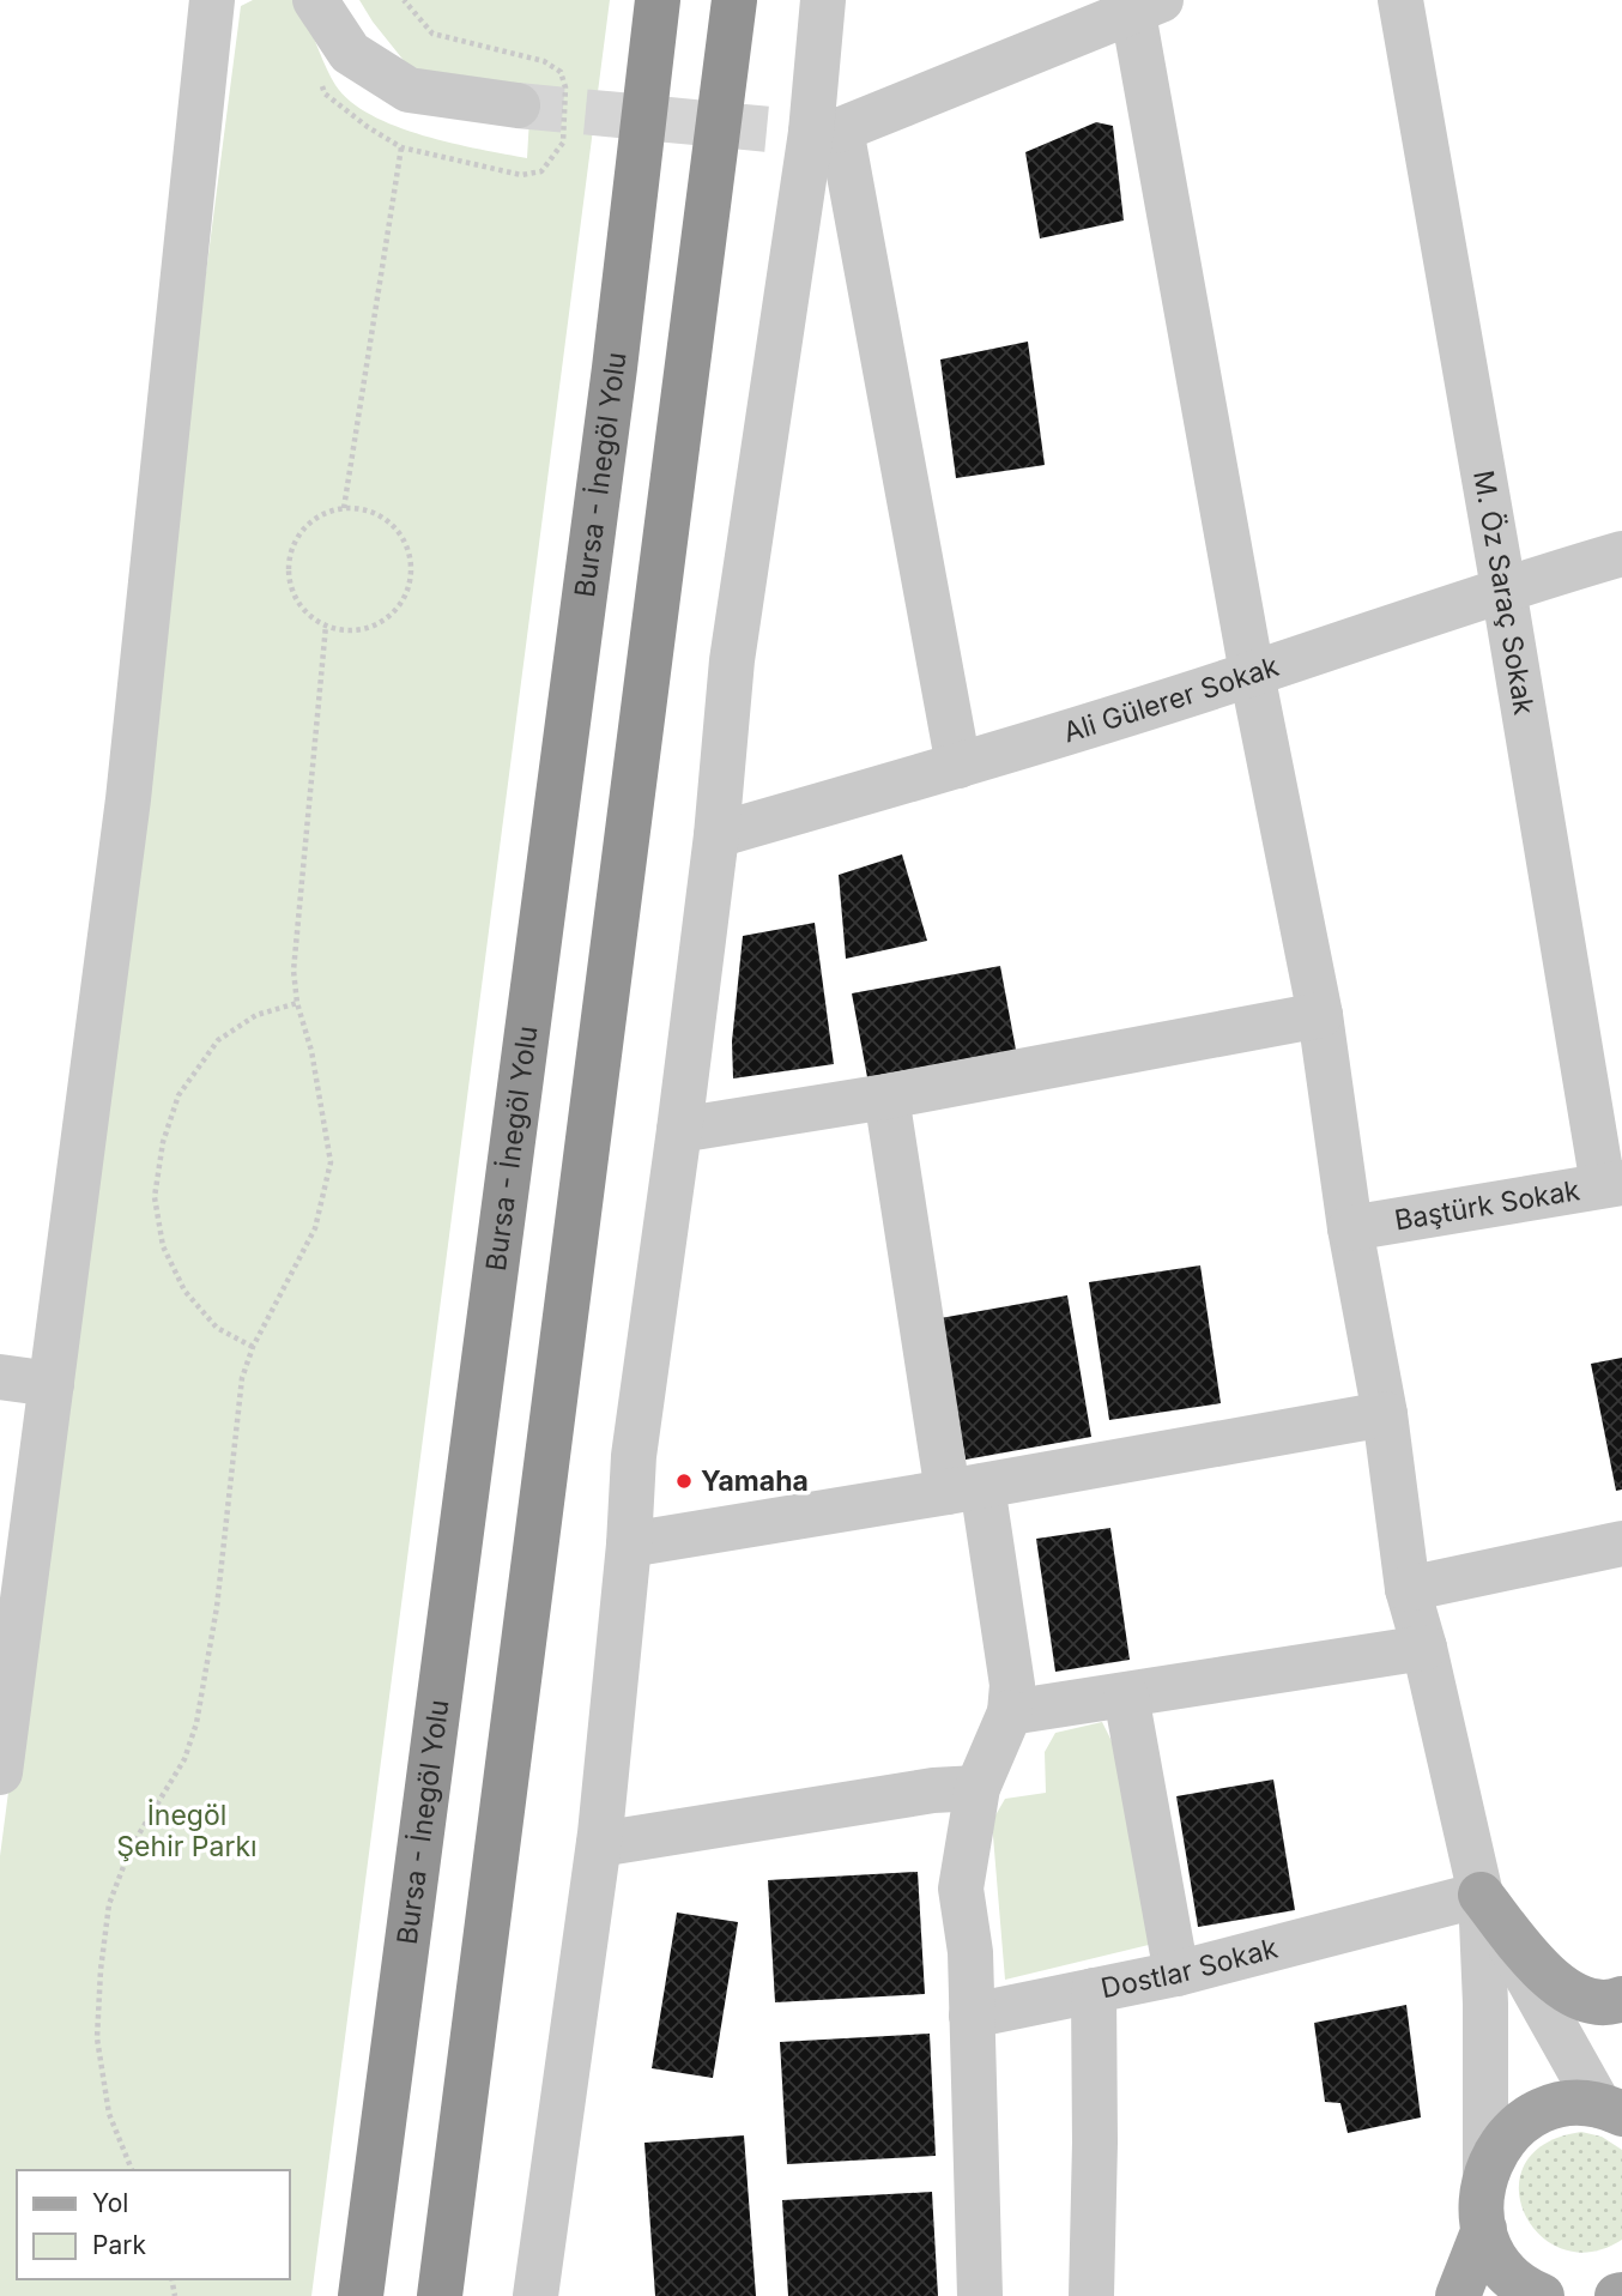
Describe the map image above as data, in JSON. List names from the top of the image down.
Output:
{
  "streets": {
    "highway": ["Bursa - İnegöl Yolu"],
    "street": [
      "M. Öz Saraç Sokak",
      "Ali Gülerer Sokak",
      "Baştürk Sokak",
      "Dostlar Sokak"
    ]
  },
  "crossings": [
    ["M. Öz Saraç Sokak", "Ali Gülerer Sokak"],
    ["M. Öz Saraç Sokak", "Baştürk Sokak"]
  ],
  "parks": ["İnegöl Şehir Parkı"],
  "places": ["Yamaha"],
  "legend": ["Yol", "Park"]
}
